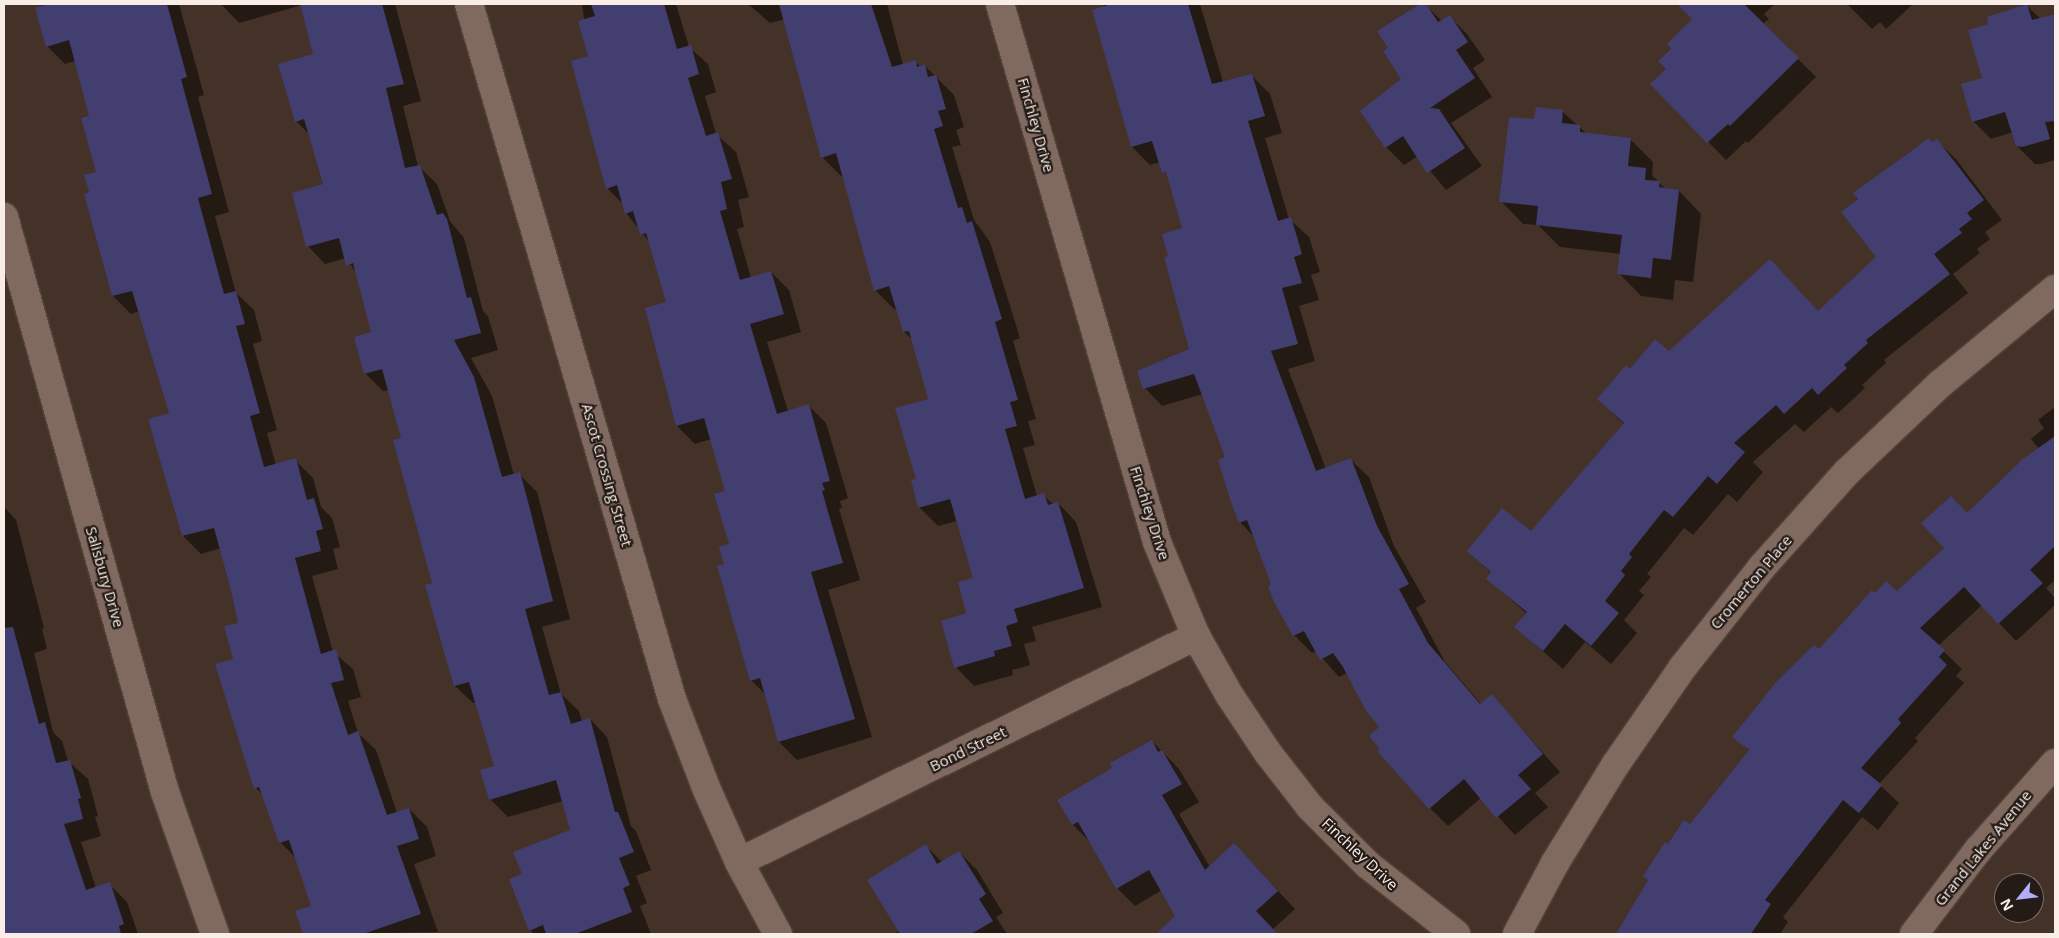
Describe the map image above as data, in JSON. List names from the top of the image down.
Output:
{
  "streets": {
    "street": [
      "Finchley Drive",
      "Ascot Crossing Street",
      "Salisbury Drive",
      "Cromerton Place",
      "Bond Street",
      "Grand Lakes Avenue"
    ]
  },
  "crossings": [
    ["Finchley Drive", "Bond Street"],
    ["Ascot Crossing Street", "Bond Street"]
  ],
  "north": "bottom left"
}
